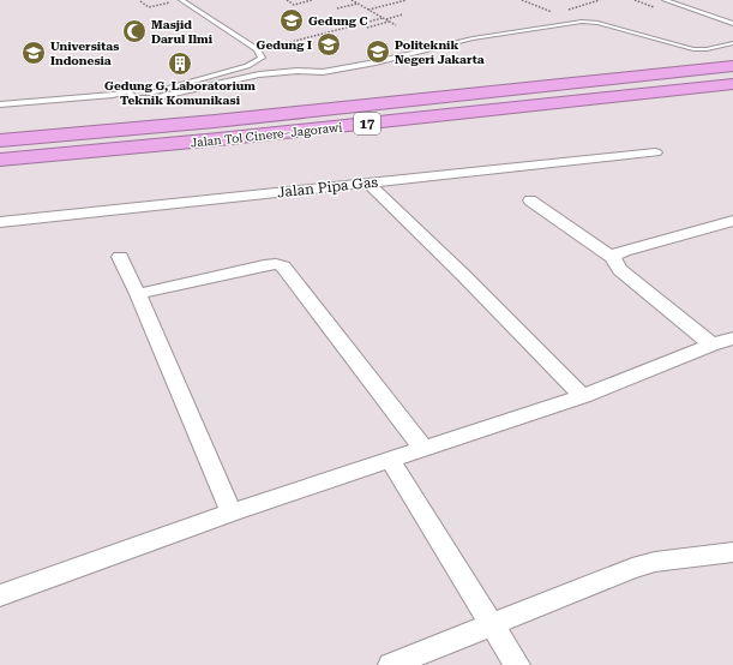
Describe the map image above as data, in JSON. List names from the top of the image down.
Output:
{
  "streets": {
    "highway": ["17", "Jalan Tol Cinere–Jagorawi"],
    "street": ["Jalan Pipa Gas"]
  },
  "places": {
    "school or university": [
      "Gedung C",
      "Gedung I",
      "Politeknik Negeri Jakarta",
      "Universitas Indonesia"
    ],
    "mosque": ["Masjid Darul Ilmi"],
    "building": ["Gedung G, Laboratorium Teknik Komunikasi"]
  }
}
